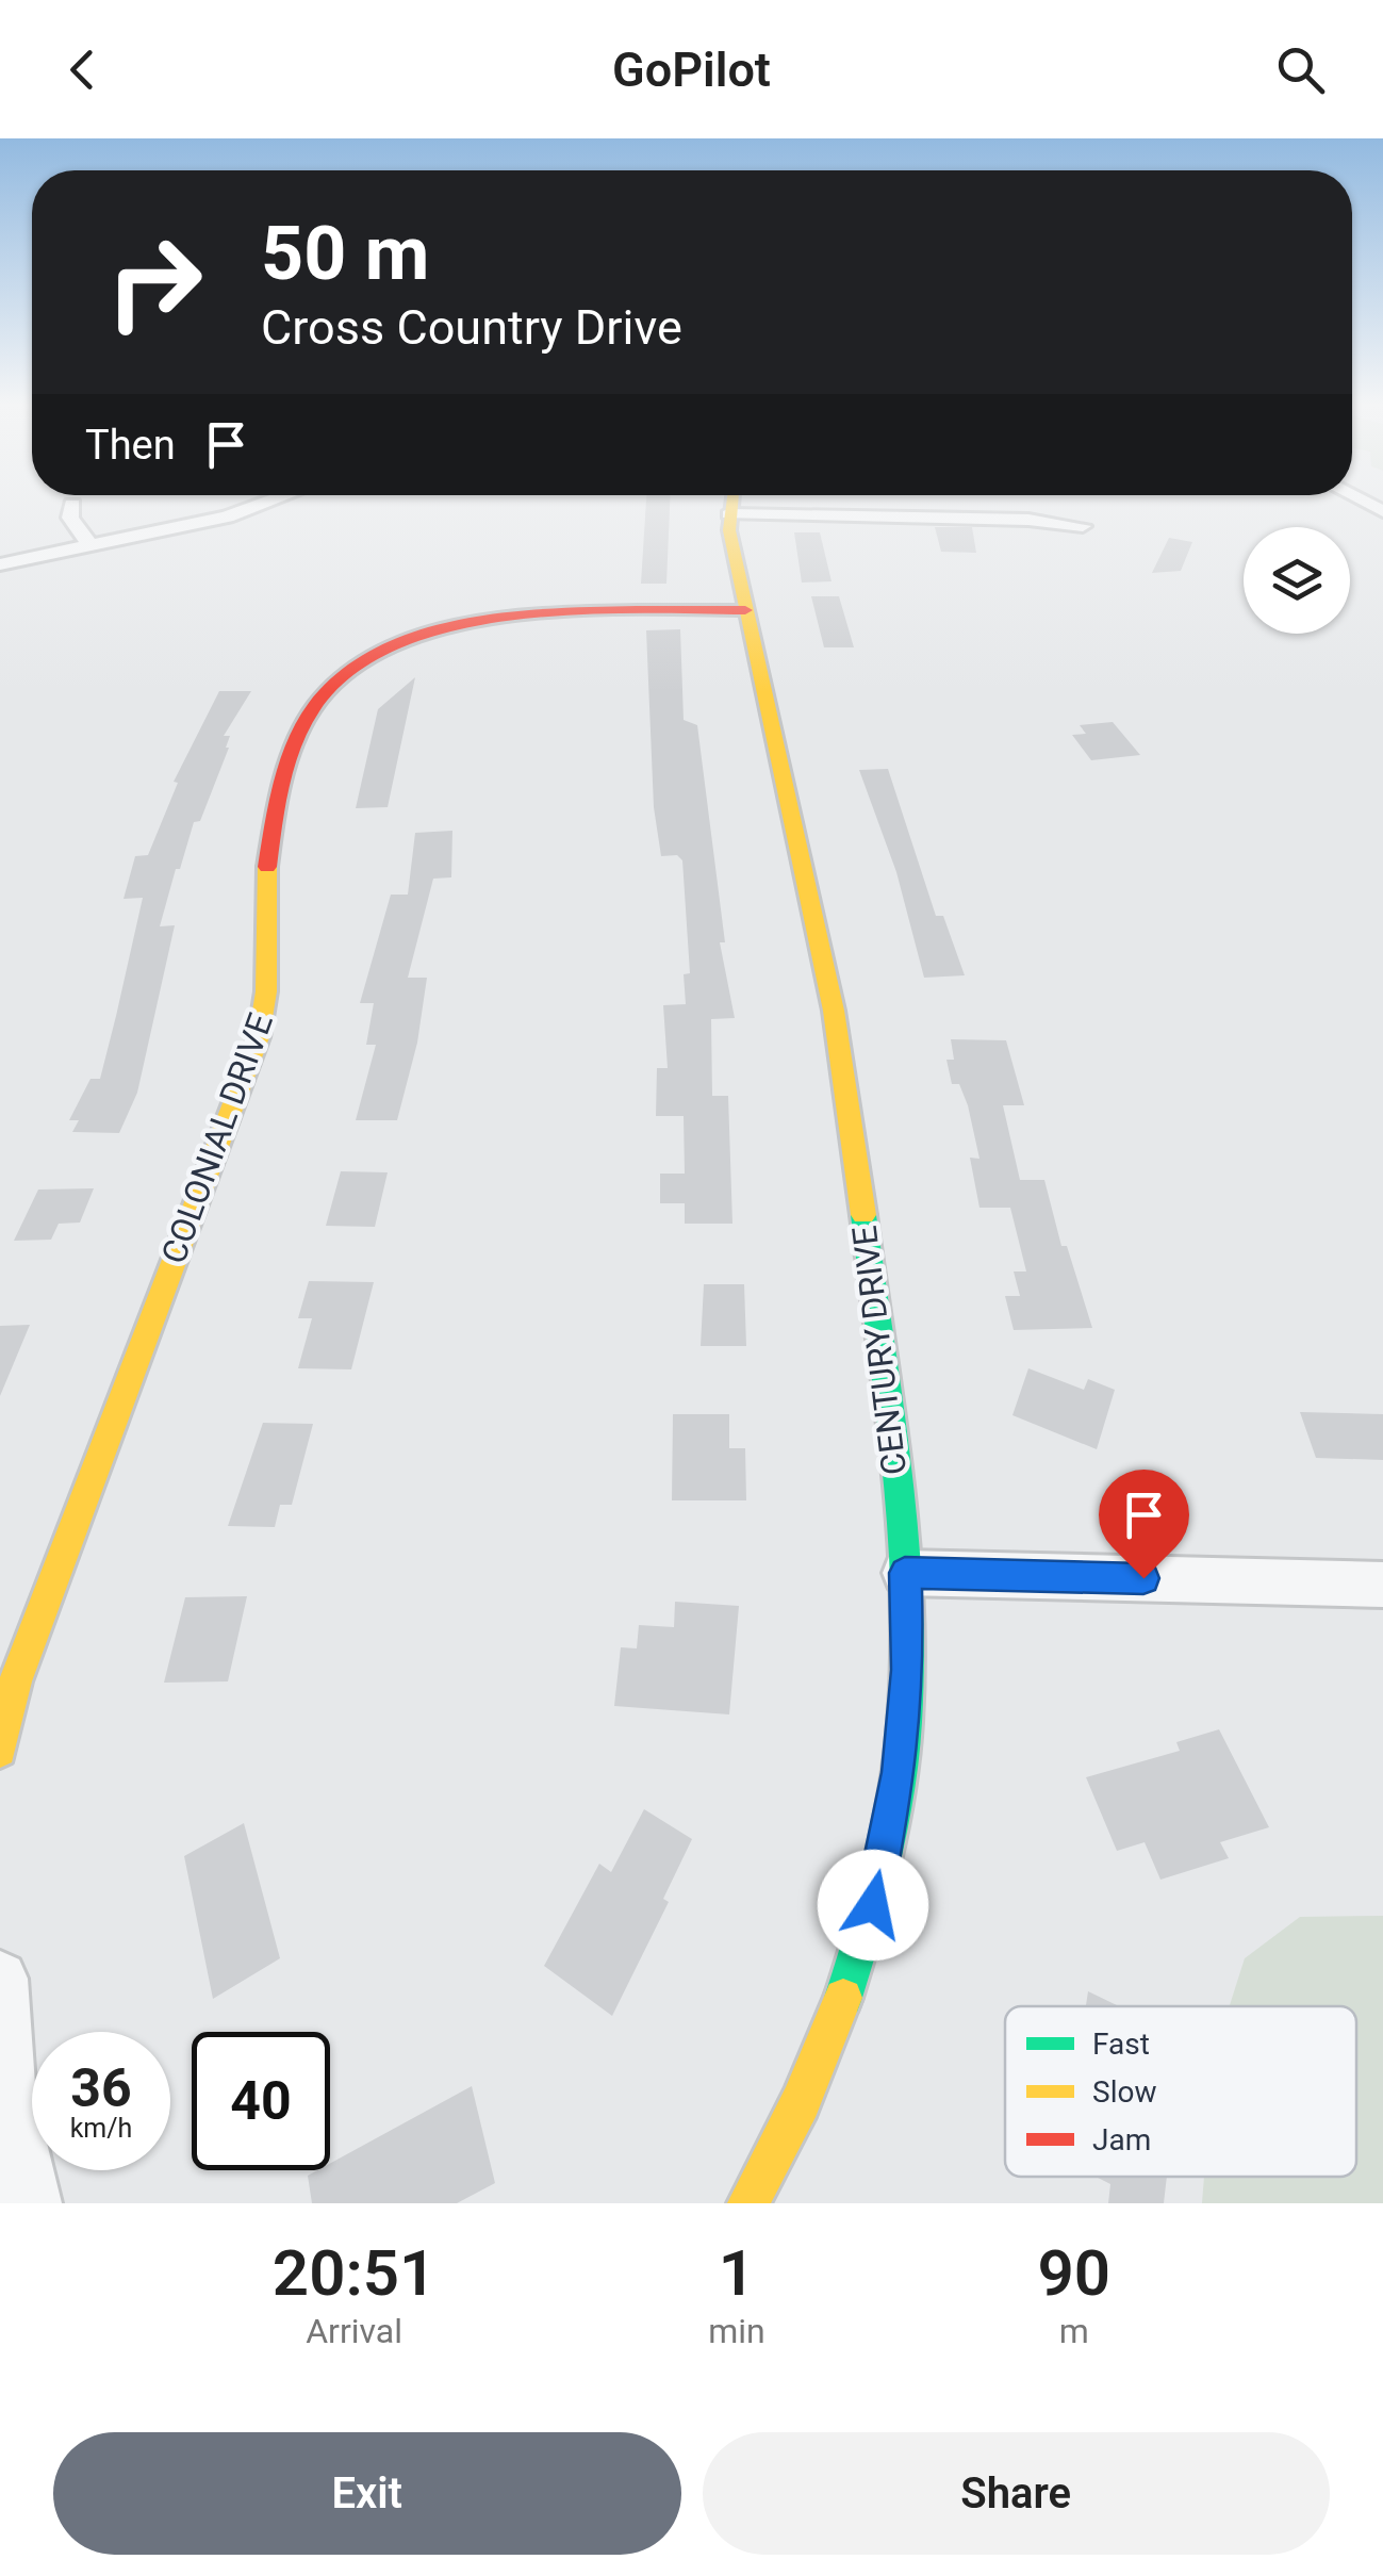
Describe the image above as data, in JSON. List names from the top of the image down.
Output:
{
  "streets": {
    "street": ["COLONIAL DRIVE", "CENTURY DRIVE"]
  },
  "crossings": [
    ["COLONIAL DRIVE", "CENTURY DRIVE"]
  ],
  "legend": ["Fast", "Slow", "Jam"],
  "page": {
    "header": "GoPilot",
    "turn": ["50 m", "Cross Country Drive"],
    "then": "Then",
    "speed": "36 km/h",
    "limit": "40",
    "eta": [
      "20:51",
      "Arrival",
      "1",
      "min",
      "90",
      "m"
    ],
    "buttons": ["Exit", "Share"]
  }
}
